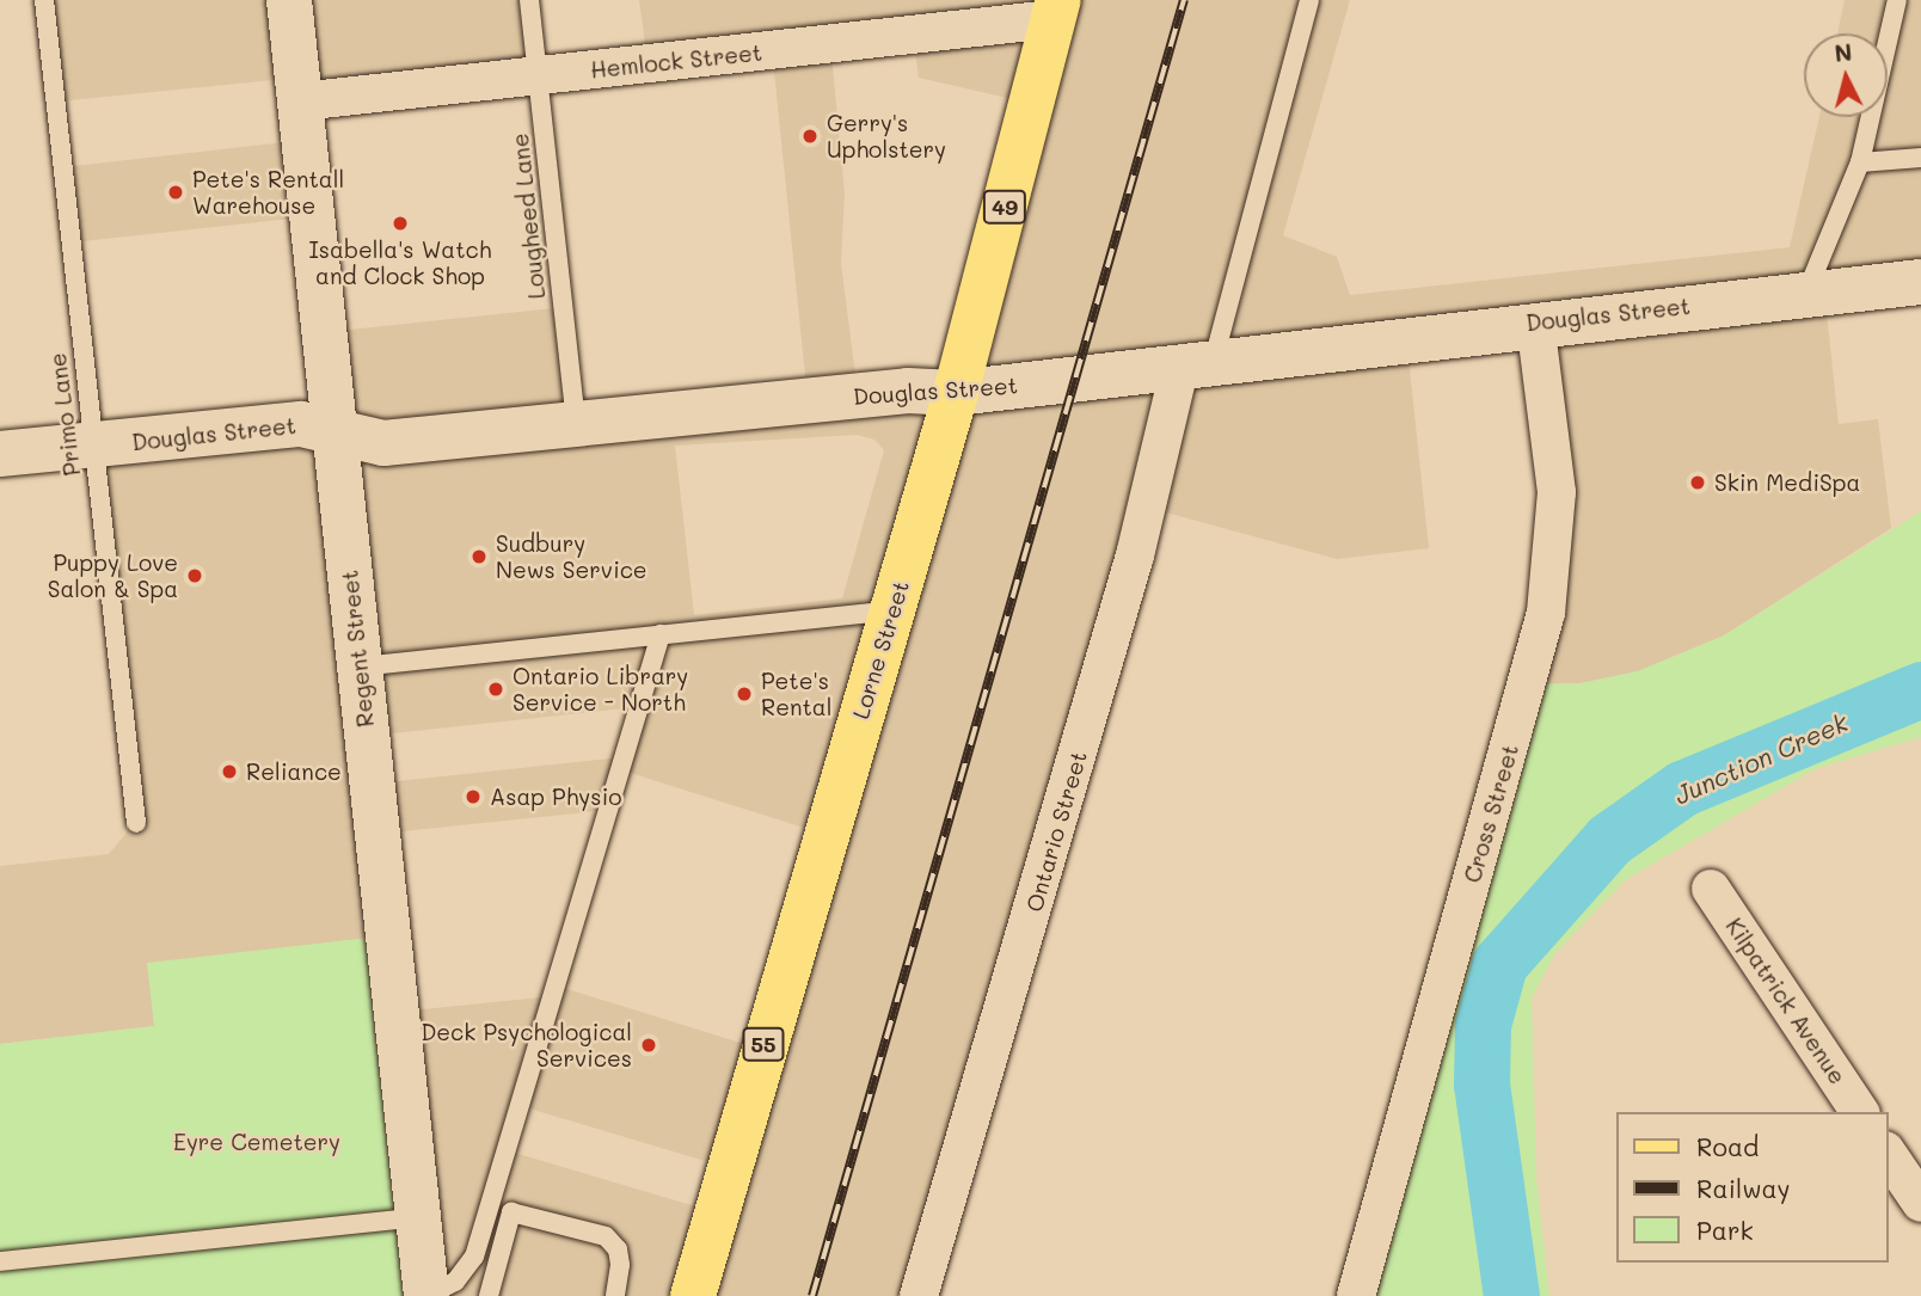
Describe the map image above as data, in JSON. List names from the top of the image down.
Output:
{
  "streets": {
    "main road": [
      "49",
      "Douglas Street",
      "Regent Street",
      "Lorne Street",
      "55"
    ],
    "street": [
      "Hemlock Street",
      "Cross Street",
      "Ontario Street",
      "Kilpatrick Avenue"
    ],
    "lane": ["Lougheed Lane", "Primo Lane"]
  },
  "crossings": [
    ["Hemlock Street", "Lougheed Lane"],
    ["Hemlock Street", "Regent Street"],
    ["Hemlock Street", "Lorne Street"],
    ["Lougheed Lane", "Douglas Street"],
    ["Douglas Street", "Primo Lane"],
    ["Douglas Street", "Regent Street"],
    ["Douglas Street", "Lorne Street"],
    ["Douglas Street", "Cross Street"],
    ["Douglas Street", "Ontario Street"]
  ],
  "water": ["Junction Creek"],
  "parks": ["Eyre Cemetery"],
  "places": [
    "Gerry's Upholstery",
    "Pete's Rentall Warehouse",
    "Isabella's Watch and Clock Shop",
    "Skin MediSpa",
    "Sudbury News Service",
    "Puppy Love Salon & Spa",
    "Ontario Library Service - North",
    "Pete's Rental",
    "Reliance",
    "Asap Physio",
    "Deck Psychological Services"
  ],
  "legend": ["Road", "Railway", "Park"],
  "north": "top"
}
